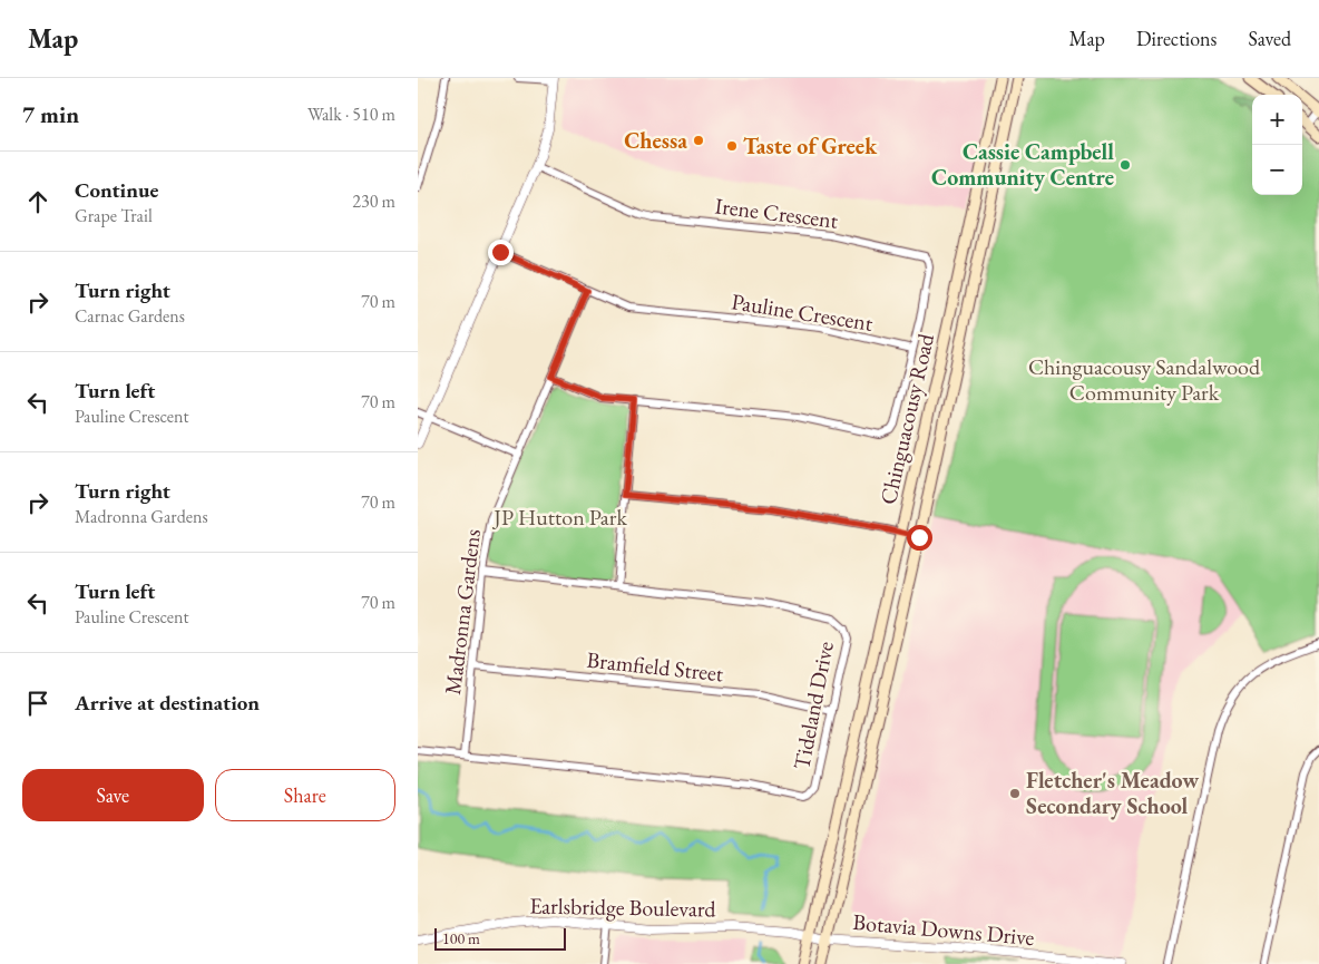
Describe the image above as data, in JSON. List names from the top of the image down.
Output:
{
  "streets": {
    "main road": ["Chinguacousy Road"],
    "street": [
      "Irene Crescent",
      "Pauline Crescent",
      "Madronna Gardens",
      "Bramfield Street",
      "Tideland Drive",
      "Earlsbridge Boulevard",
      "Botavia Downs Drive"
    ]
  },
  "crossings": [
    ["Irene Crescent", "Pauline Crescent"],
    ["Pauline Crescent", "Madronna Gardens"],
    ["Chinguacousy Road", "Earlsbridge Boulevard"],
    ["Chinguacousy Road", "Botavia Downs Drive"],
    ["Madronna Gardens", "Bramfield Street"],
    ["Madronna Gardens", "Tideland Drive"],
    ["Bramfield Street", "Tideland Drive"],
    ["Earlsbridge Boulevard", "Botavia Downs Drive"]
  ],
  "parks": ["Chinguacousy Sandalwood Community Park", "JP Hutton Park"],
  "places": [
    "Chessa",
    "Taste of Greek",
    "Cassie Campbell Community Centre",
    "Fletcher's Meadow Secondary School"
  ],
  "scale_bar": "100 m",
  "page": {
    "header": "Map",
    "nav": ["Map", "Directions", "Saved"],
    "heading": ["7 min", "Walk · 510 m"],
    "map_buttons": ["+", "−"],
    "list": [
      ["Continue", "Grape Trail", "230 m"],
      ["Turn right", "Carnac Gardens", "70 m"],
      ["Turn left", "Pauline Crescent", "70 m"],
      ["Turn right", "Madronna Gardens", "70 m"],
      ["Turn left", "Pauline Crescent", "70 m"],
      "Arrive at destination"
    ],
    "buttons": ["Save", "Share"],
    "scale": "100 m"
  }
}
